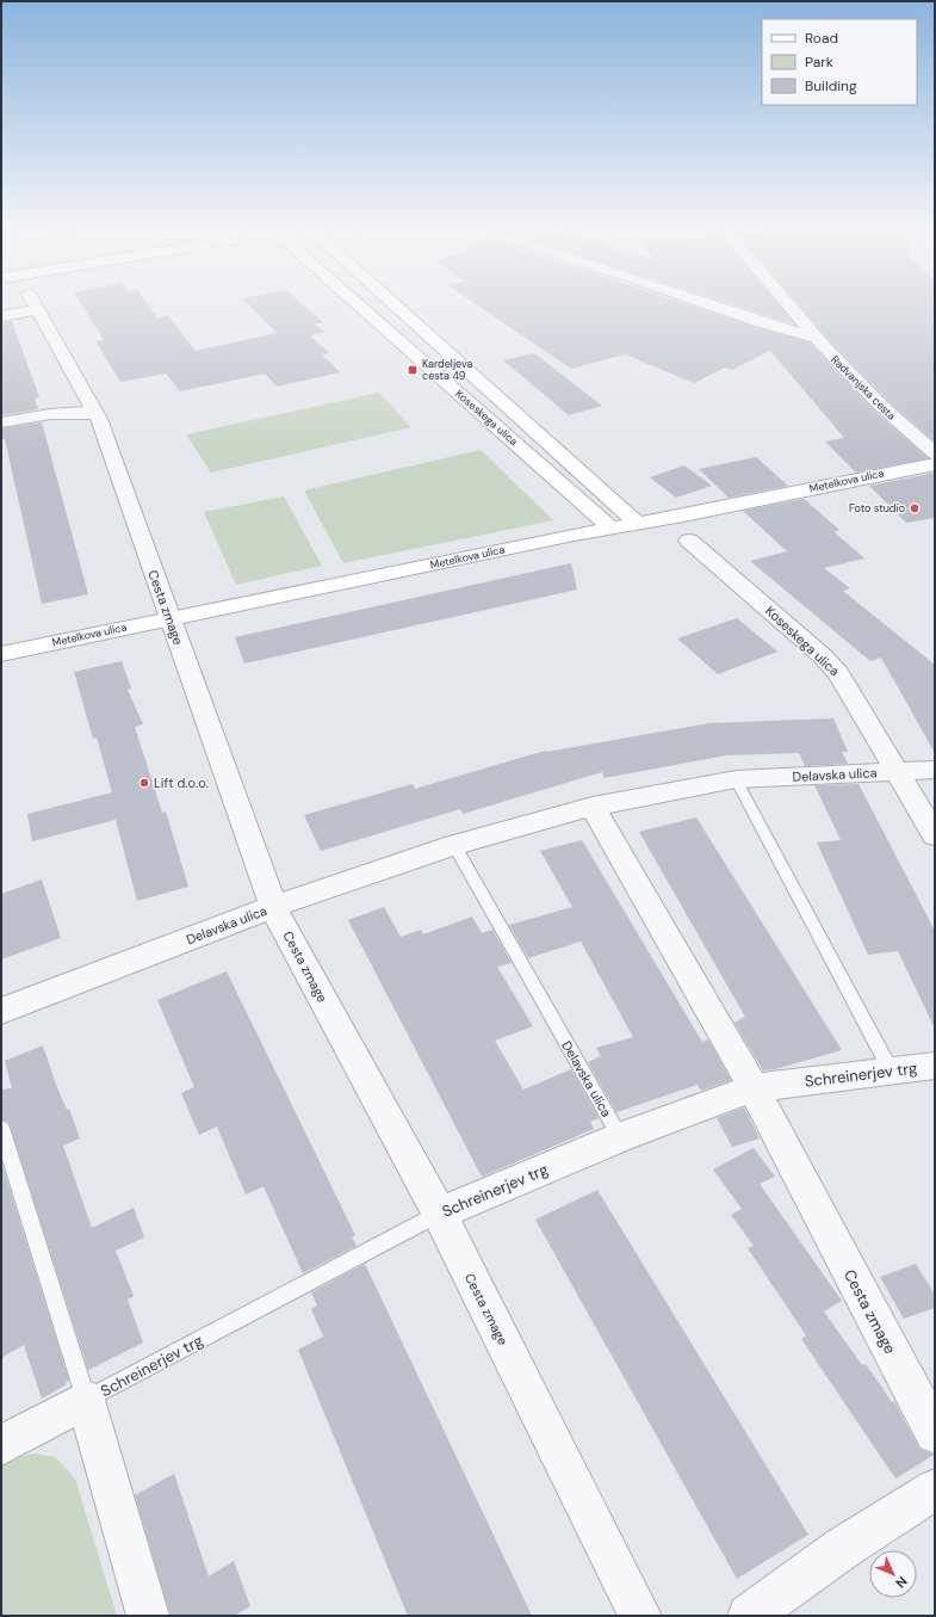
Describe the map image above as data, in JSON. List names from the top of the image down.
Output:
{
  "streets": {
    "street": [
      "Radvanjska cesta",
      "Koseskega ulica",
      "Metelkova ulica",
      "Cesta zmage",
      "Delavska ulica",
      "Schreinerjev trg"
    ]
  },
  "crossings": [
    ["Koseskega ulica", "Metelkova ulica"],
    ["Koseskega ulica", "Delavska ulica"],
    ["Metelkova ulica", "Cesta zmage"],
    ["Cesta zmage", "Delavska ulica"],
    ["Cesta zmage", "Schreinerjev trg"],
    ["Delavska ulica", "Schreinerjev trg"]
  ],
  "places": {
    "transit": ["Kardeljeva cesta 49"],
    "other": ["Foto studio", "Lift d.o.o."]
  },
  "legend": ["Road", "Park", "Building"],
  "north": "bottom right"
}
